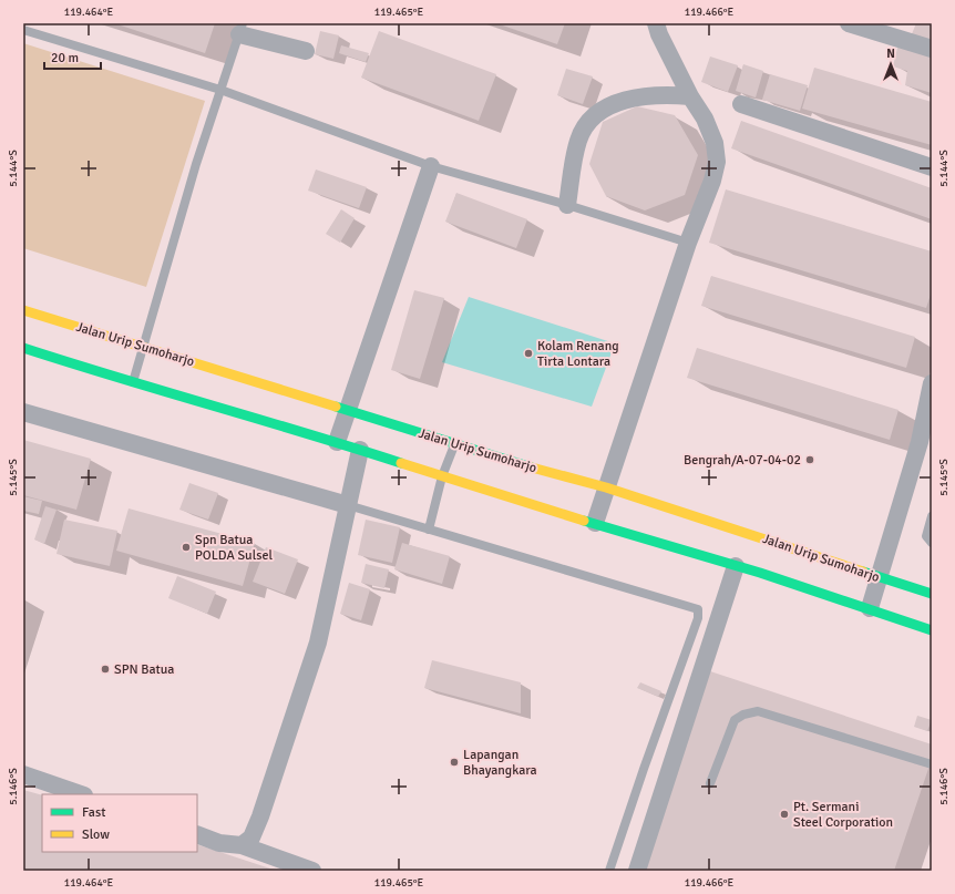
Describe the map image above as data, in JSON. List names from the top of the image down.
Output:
{
  "streets": {
    "highway": ["Jalan Urip Sumoharjo"]
  },
  "places": [
    "Kolam Renang Tirta Lontara",
    "Bengrah/A-07-04-02",
    "Spn Batua POLDA Sulsel",
    "SPN Batua",
    "Lapangan Bhayangkara",
    "Pt. Sermani Steel Corporation"
  ],
  "legend": ["Fast", "Slow"],
  "scale_bar": "20 m",
  "north": "top",
  "coordinates": [
    "119.464°E",
    "119.465°E",
    "119.466°E",
    "5.144°S",
    "5.145°S",
    "5.146°S"
  ]
}
